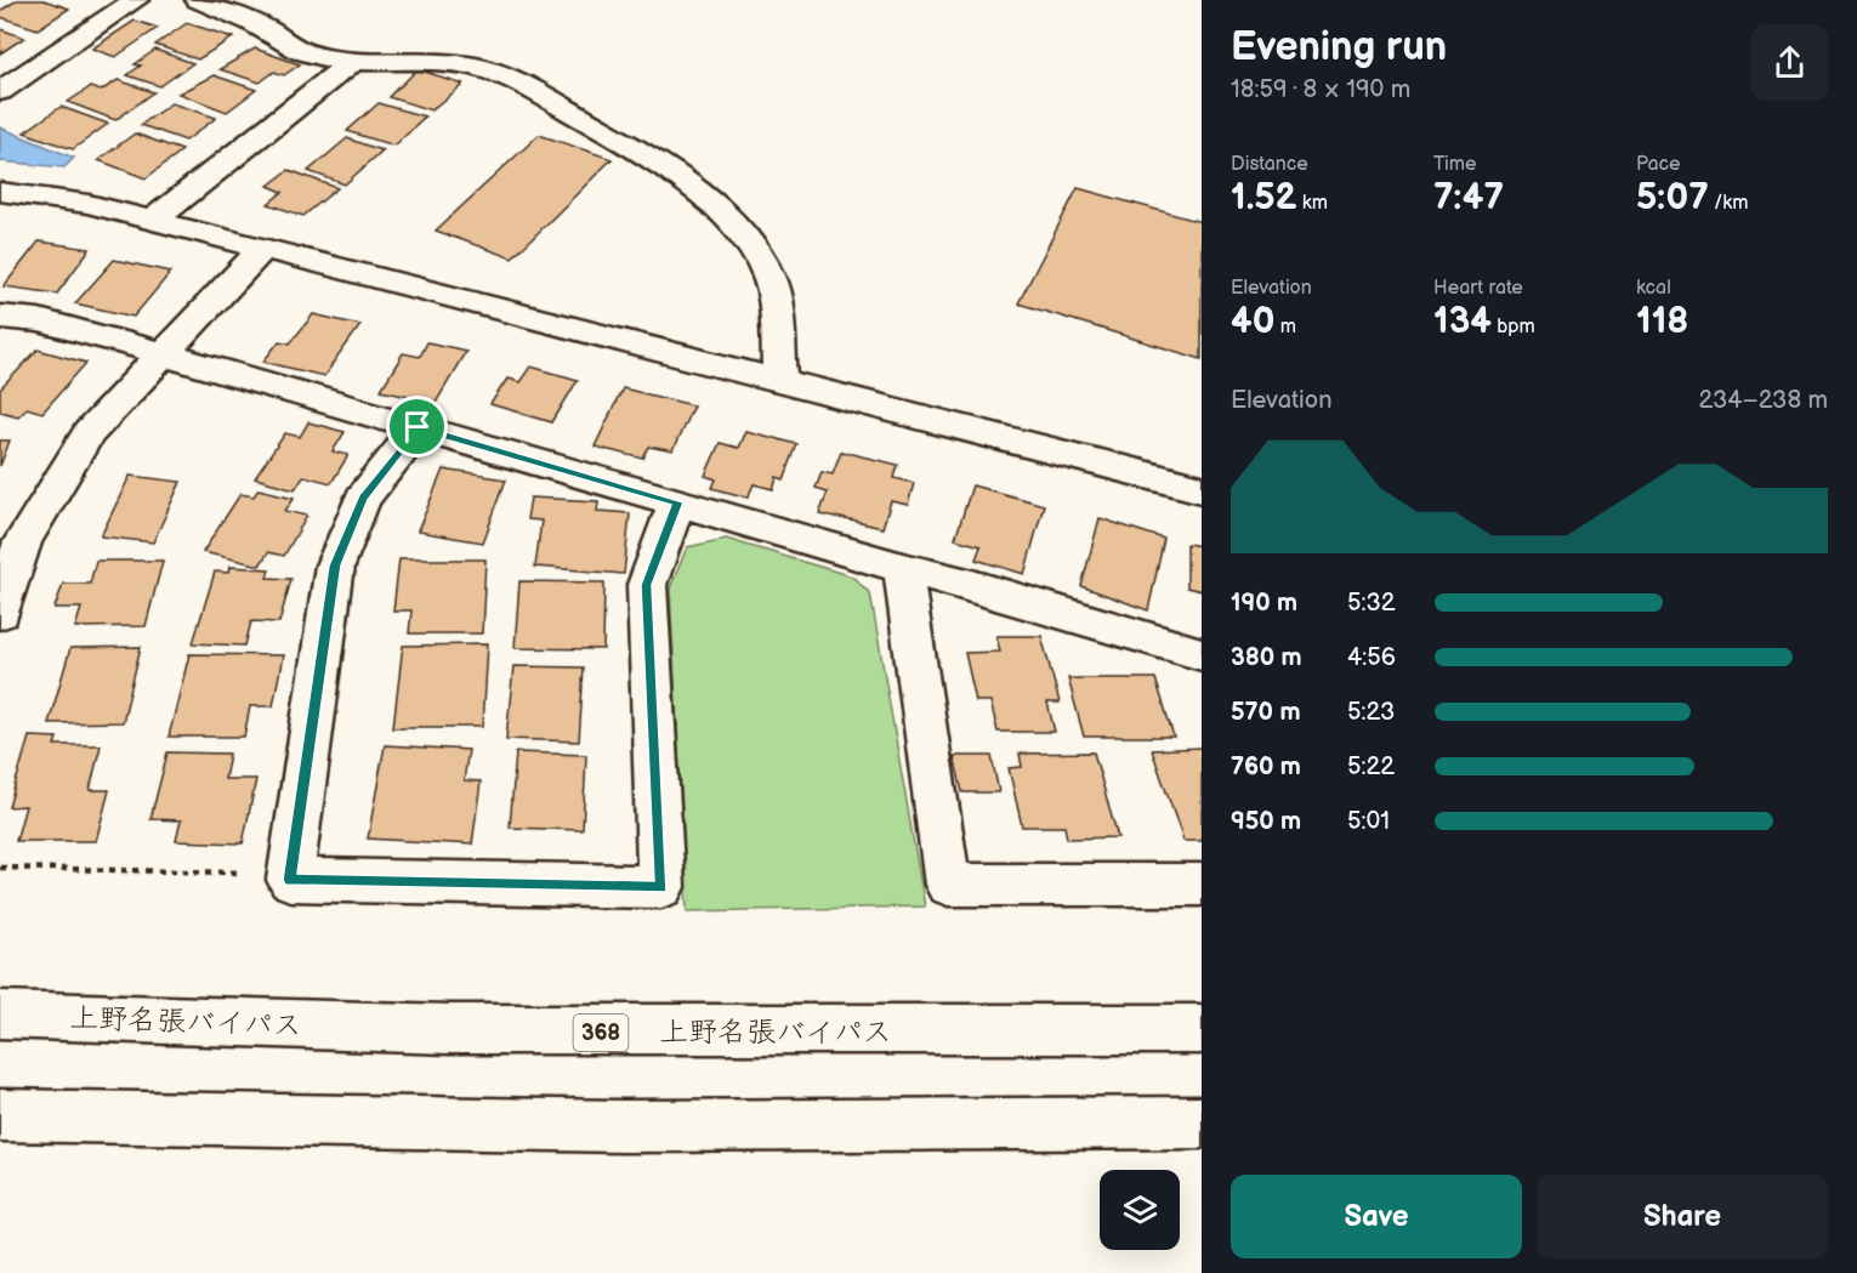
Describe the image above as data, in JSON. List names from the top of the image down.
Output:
{
  "streets": {
    "main road": ["上野名張バイパス", "368"]
  },
  "page": {
    "heading": ["Evening run", "18:59 · 8 × 190 m"],
    "stats": [
      ["Distance", "1.52 km"],
      ["Time", "7:47"],
      ["Pace", "5:07 /km"],
      ["Elevation", "40 m"],
      ["Heart rate", "134 bpm"],
      ["kcal", "118"]
    ],
    "chart": ["Elevation", "234–238 m"],
    "list": [
      {
        "name": "190 m",
        "note": "5:32"
      },
      {
        "name": "380 m",
        "note": "4:56"
      },
      {
        "name": "570 m",
        "note": "5:23"
      },
      {
        "name": "760 m",
        "note": "5:22"
      },
      {
        "name": "950 m",
        "note": "5:01"
      }
    ],
    "buttons": ["Save", "Share"]
  }
}
